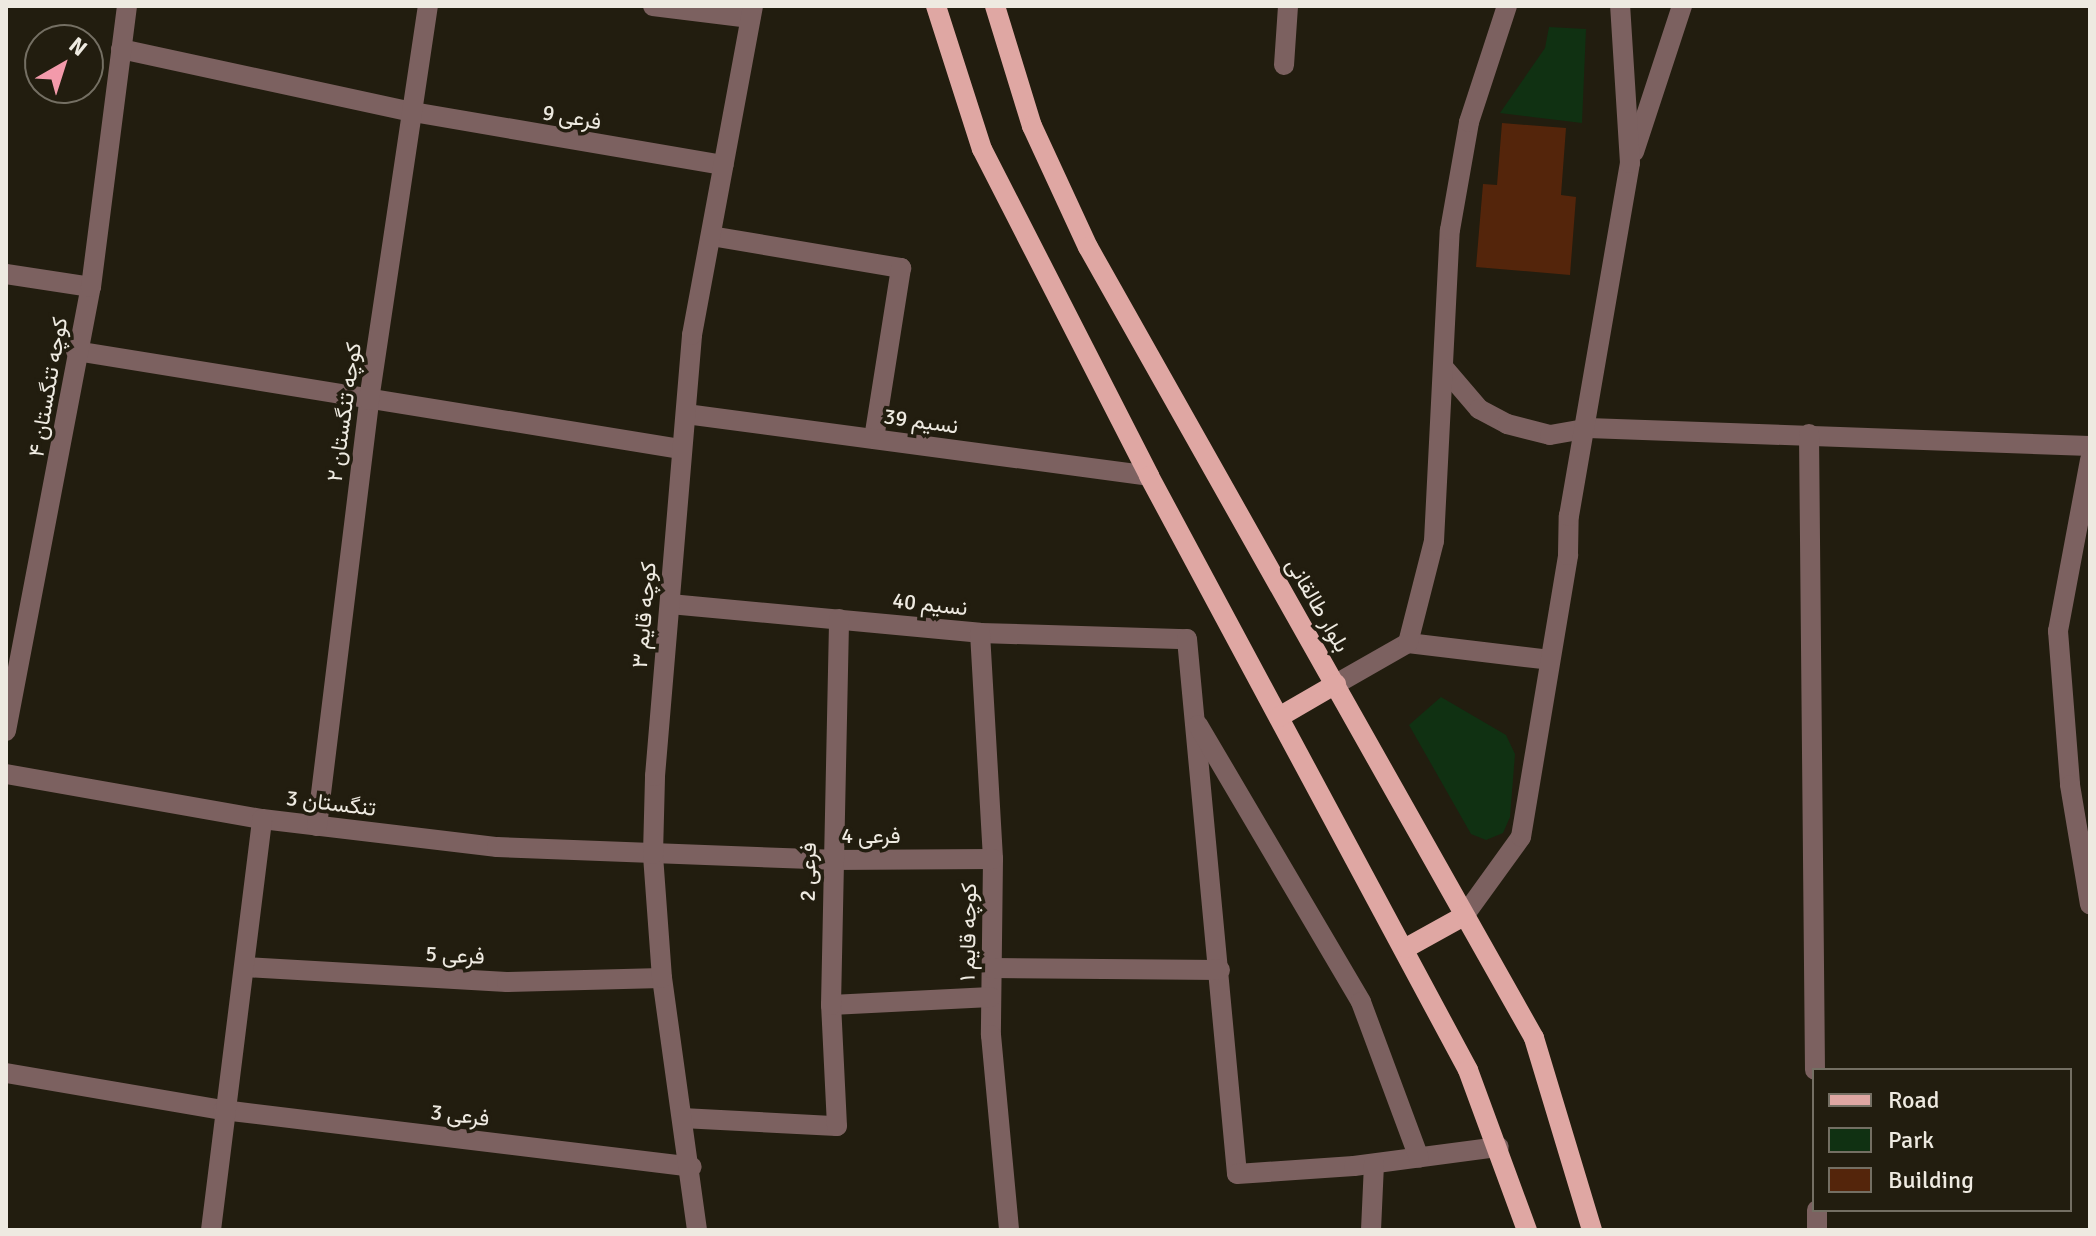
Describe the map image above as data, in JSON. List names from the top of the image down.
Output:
{
  "streets": {
    "main road": ["بلوار طالقانی"],
    "street": [
      "فرعی 9",
      "کوچه تنگستان ۴",
      "کوچه تنگستان ۲",
      "نسیم 39",
      "نسیم 40",
      "کوچه قایم ۳",
      "تنگستان 3",
      "فرعی 4",
      "فرعی 2",
      "کوچه قایم ۱",
      "فرعی 5",
      "فرعی 3"
    ]
  },
  "crossings": [
    ["فرعی 9", "کوچه تنگستان ۲"],
    ["فرعی 9", "کوچه قایم ۳"],
    ["کوچه تنگستان ۲", "تنگستان 3"],
    ["نسیم 39", "کوچه قایم ۳"],
    ["نسیم 40", "کوچه قایم ۳"],
    ["نسیم 40", "فرعی 2"],
    ["نسیم 40", "کوچه قایم ۱"],
    ["کوچه قایم ۳", "تنگستان 3"],
    ["کوچه قایم ۳", "فرعی 4"],
    ["کوچه قایم ۳", "فرعی 2"],
    ["کوچه قایم ۳", "فرعی 5"],
    ["کوچه قایم ۳", "فرعی 3"],
    ["تنگستان 3", "فرعی 4"],
    ["فرعی 4", "فرعی 2"],
    ["فرعی 4", "کوچه قایم ۱"]
  ],
  "legend": ["Road", "Park", "Building"],
  "north": "top right"
}
